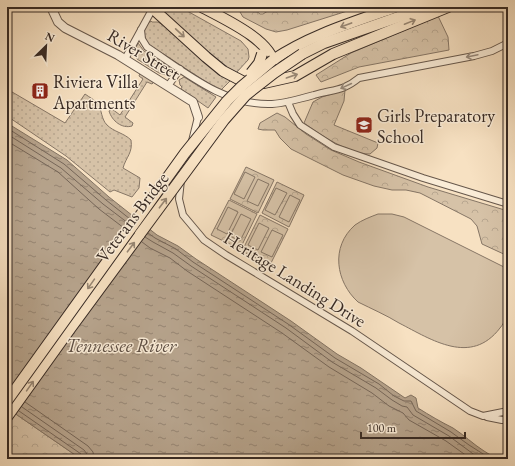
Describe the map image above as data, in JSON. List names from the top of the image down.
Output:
{
  "streets": {
    "main road": ["Veterans Bridge"],
    "street": ["River Street", "Heritage Landing Drive"]
  },
  "crossings": [
    ["River Street", "Heritage Landing Drive"]
  ],
  "water": ["Tennessee River"],
  "places": {
    "building": ["Riviera Villa Apartments"],
    "school or university": ["Girls Preparatory School"]
  },
  "scale_bar": "100 m",
  "north": "top right"
}
